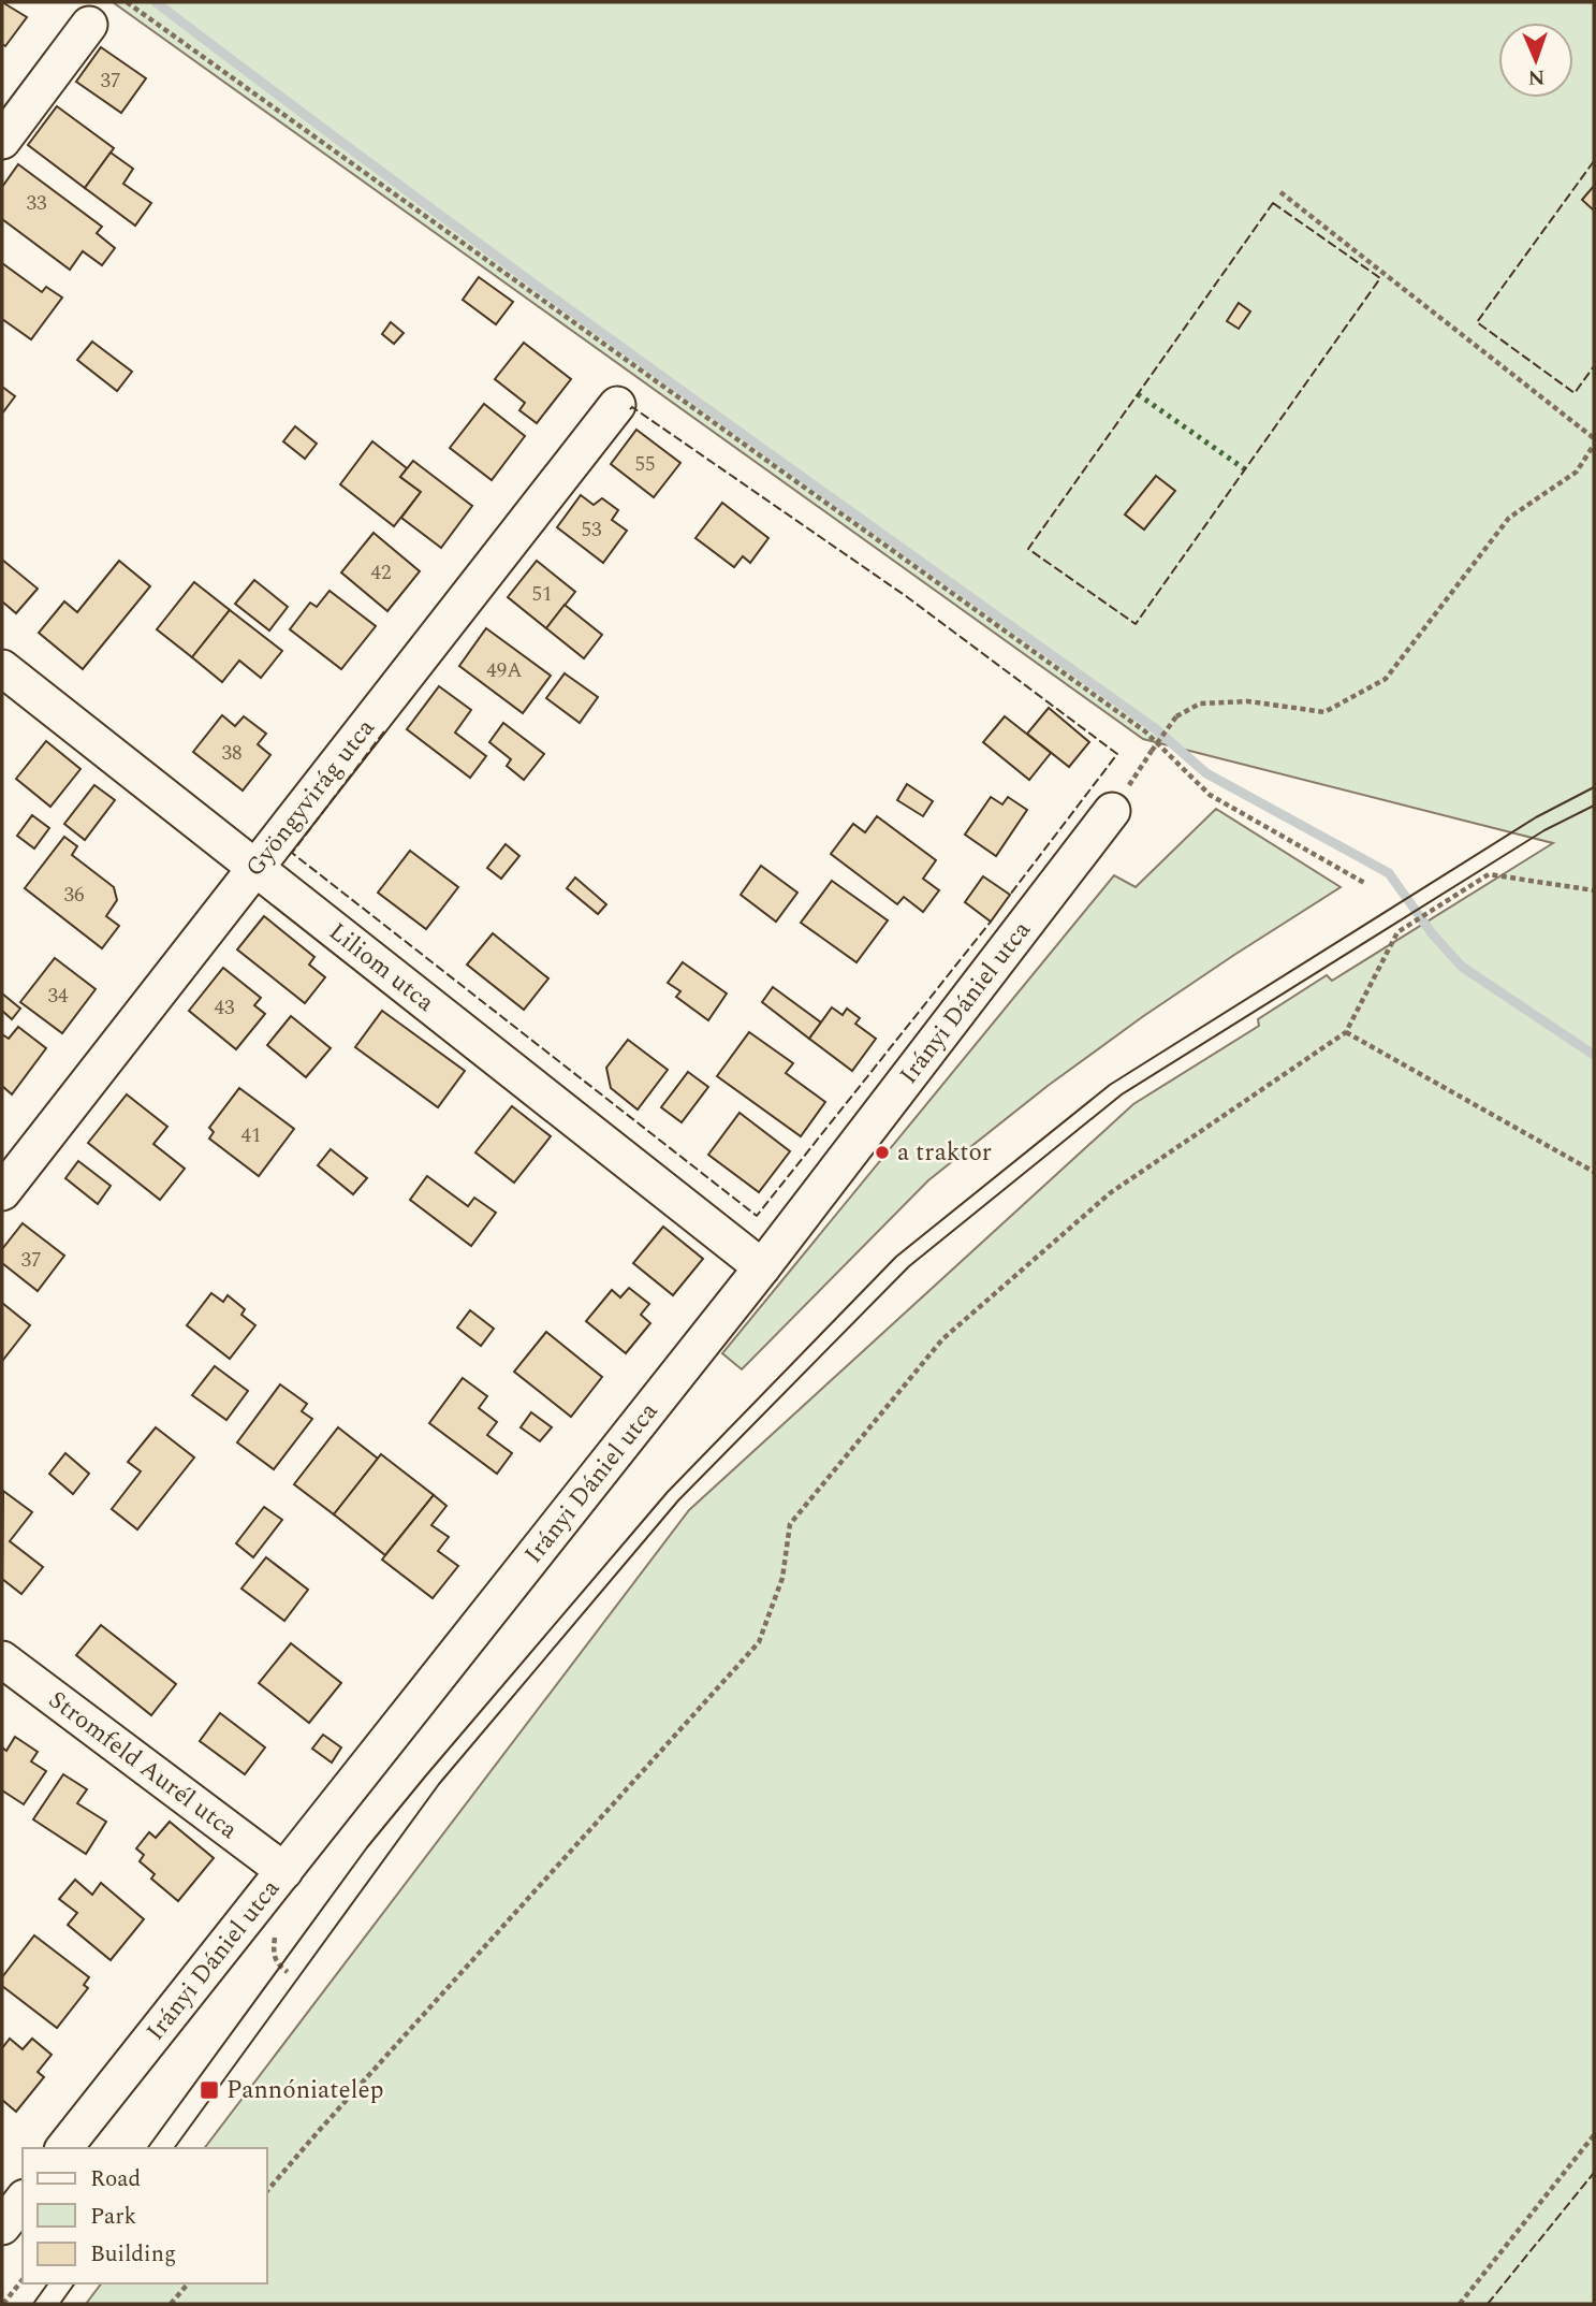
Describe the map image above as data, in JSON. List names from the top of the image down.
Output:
{
  "streets": {
    "street": [
      "Gyöngyvirág utca",
      "Liliom utca",
      "Irányi Dániel utca",
      "Stromfeld Aurél utca"
    ]
  },
  "crossings": [
    ["Gyöngyvirág utca", "Liliom utca"],
    ["Liliom utca", "Irányi Dániel utca"],
    ["Irányi Dániel utca", "Stromfeld Aurél utca"]
  ],
  "places": {
    "other": ["a traktor"],
    "transit": ["Pannóniatelep"]
  },
  "house_numbers": [
    "37",
    "33",
    "55",
    "53",
    "42",
    "51",
    "49A",
    "38",
    "36",
    "34",
    "43",
    "41",
    "37"
  ],
  "legend": ["Road", "Park", "Building"],
  "north": "bottom"
}
